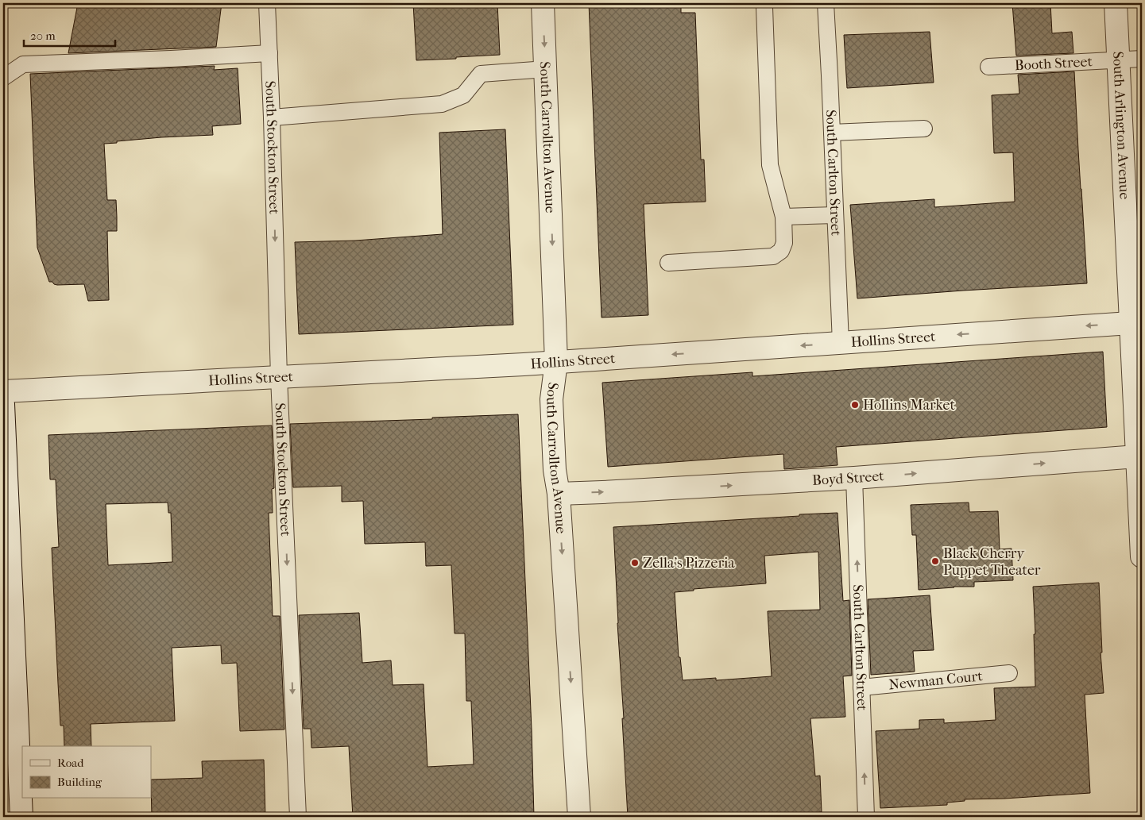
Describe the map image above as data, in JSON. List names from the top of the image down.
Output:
{
  "streets": {
    "street": [
      "South Arlington Avenue",
      "South Carrollton Avenue",
      "Hollins Street",
      "Boyd Street"
    ],
    "lane": [
      "Booth Street",
      "South Stockton Street",
      "South Carlton Street",
      "Newman Court"
    ]
  },
  "crossings": [
    ["Booth Street", "South Arlington Avenue"],
    ["South Arlington Avenue", "Hollins Street"],
    ["South Arlington Avenue", "Boyd Street"],
    ["South Carrollton Avenue", "Hollins Street"],
    ["South Carrollton Avenue", "Boyd Street"],
    ["South Stockton Street", "Hollins Street"],
    ["South Carlton Street", "Hollins Street"],
    ["South Carlton Street", "Boyd Street"],
    ["South Carlton Street", "Newman Court"]
  ],
  "one_way": [
    "South Carrollton Avenue",
    "South Stockton Street",
    "South Carlton Street",
    "Hollins Street",
    "Boyd Street"
  ],
  "places": ["Hollins Market", "Black Cherry Puppet Theater", "Zella's Pizzeria"],
  "legend": ["Road", "Building"],
  "scale_bar": "20 m"
}
